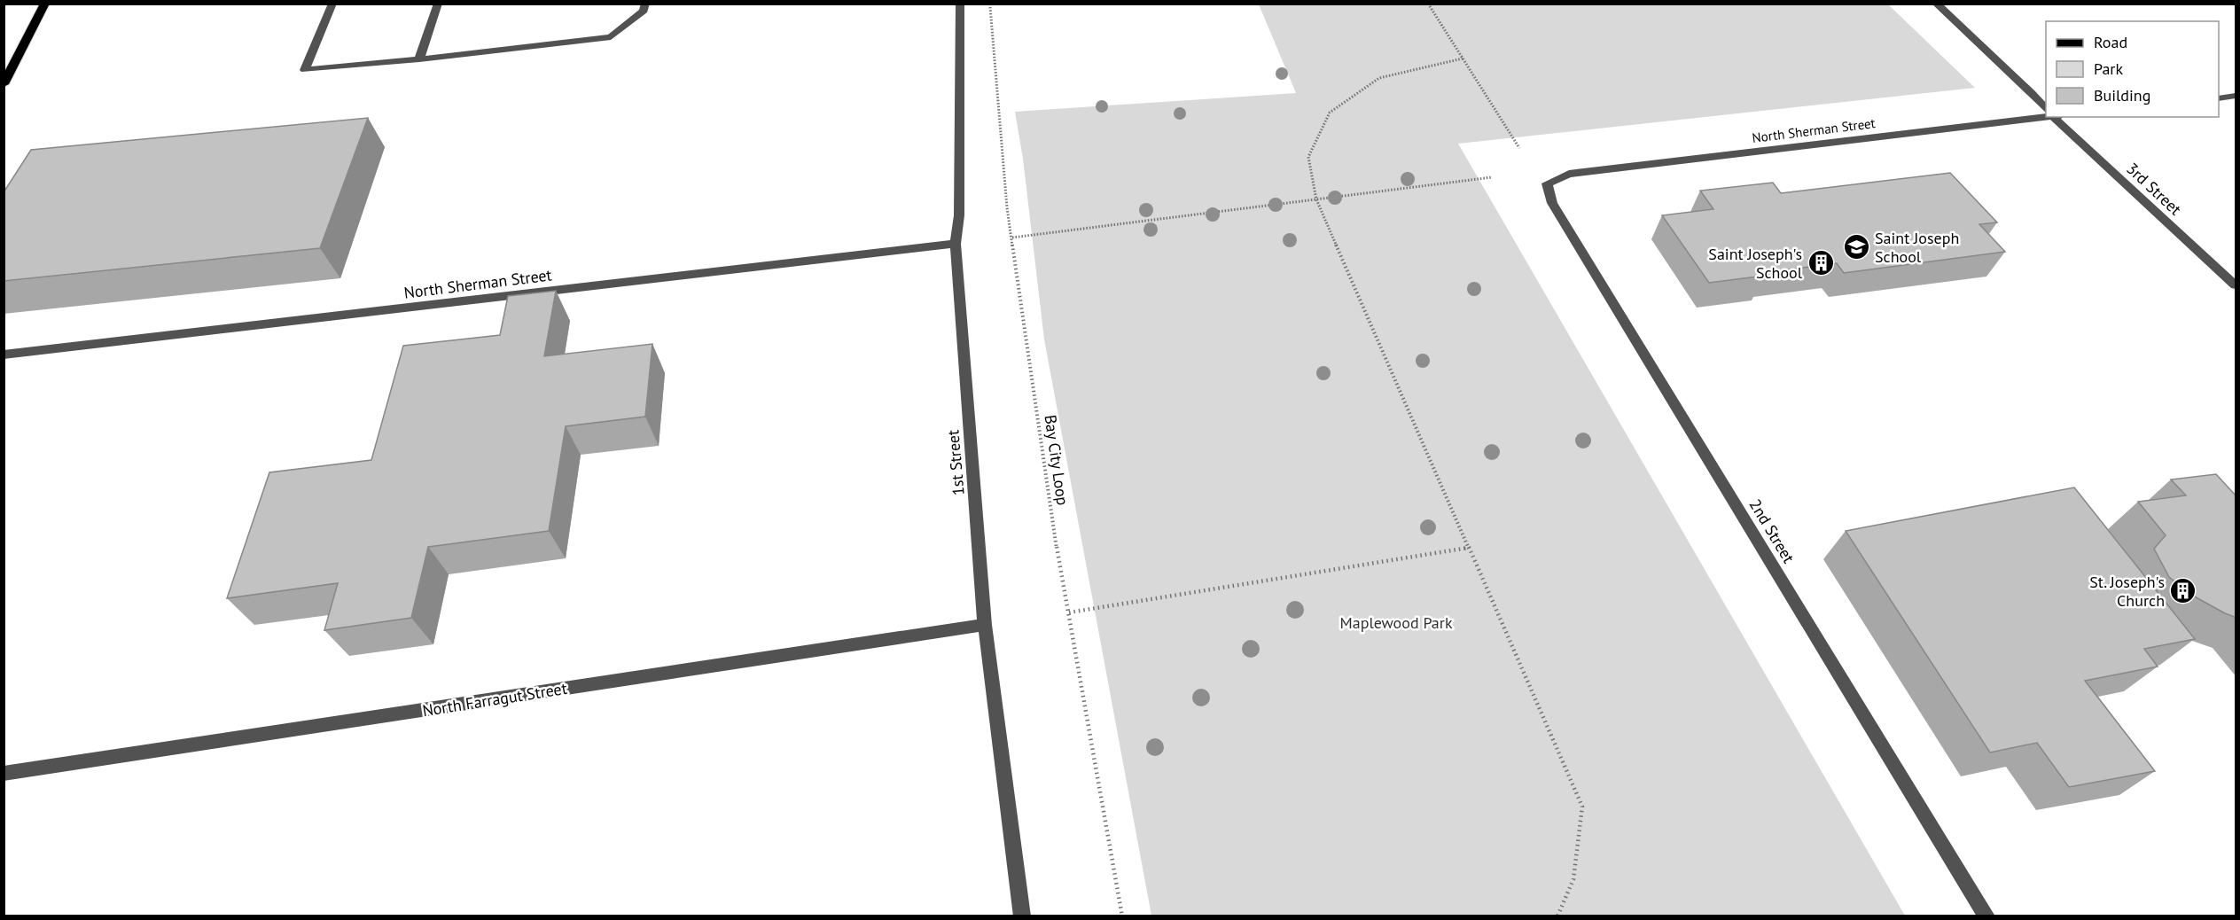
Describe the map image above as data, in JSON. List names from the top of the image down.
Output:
{
  "streets": {
    "street": [
      "North Sherman Street",
      "3rd Street",
      "1st Street",
      "2nd Street",
      "North Farragut Street"
    ],
    "path": ["Bay City Loop"]
  },
  "crossings": [
    ["North Sherman Street", "1st Street"],
    ["North Sherman Street", "2nd Street"],
    ["1st Street", "North Farragut Street"]
  ],
  "parks": ["Maplewood Park"],
  "places": {
    "school or university": ["Saint Joseph School"],
    "building": ["Saint Joseph's School", "St. Joseph's Church"]
  },
  "legend": ["Road", "Park", "Building"]
}
